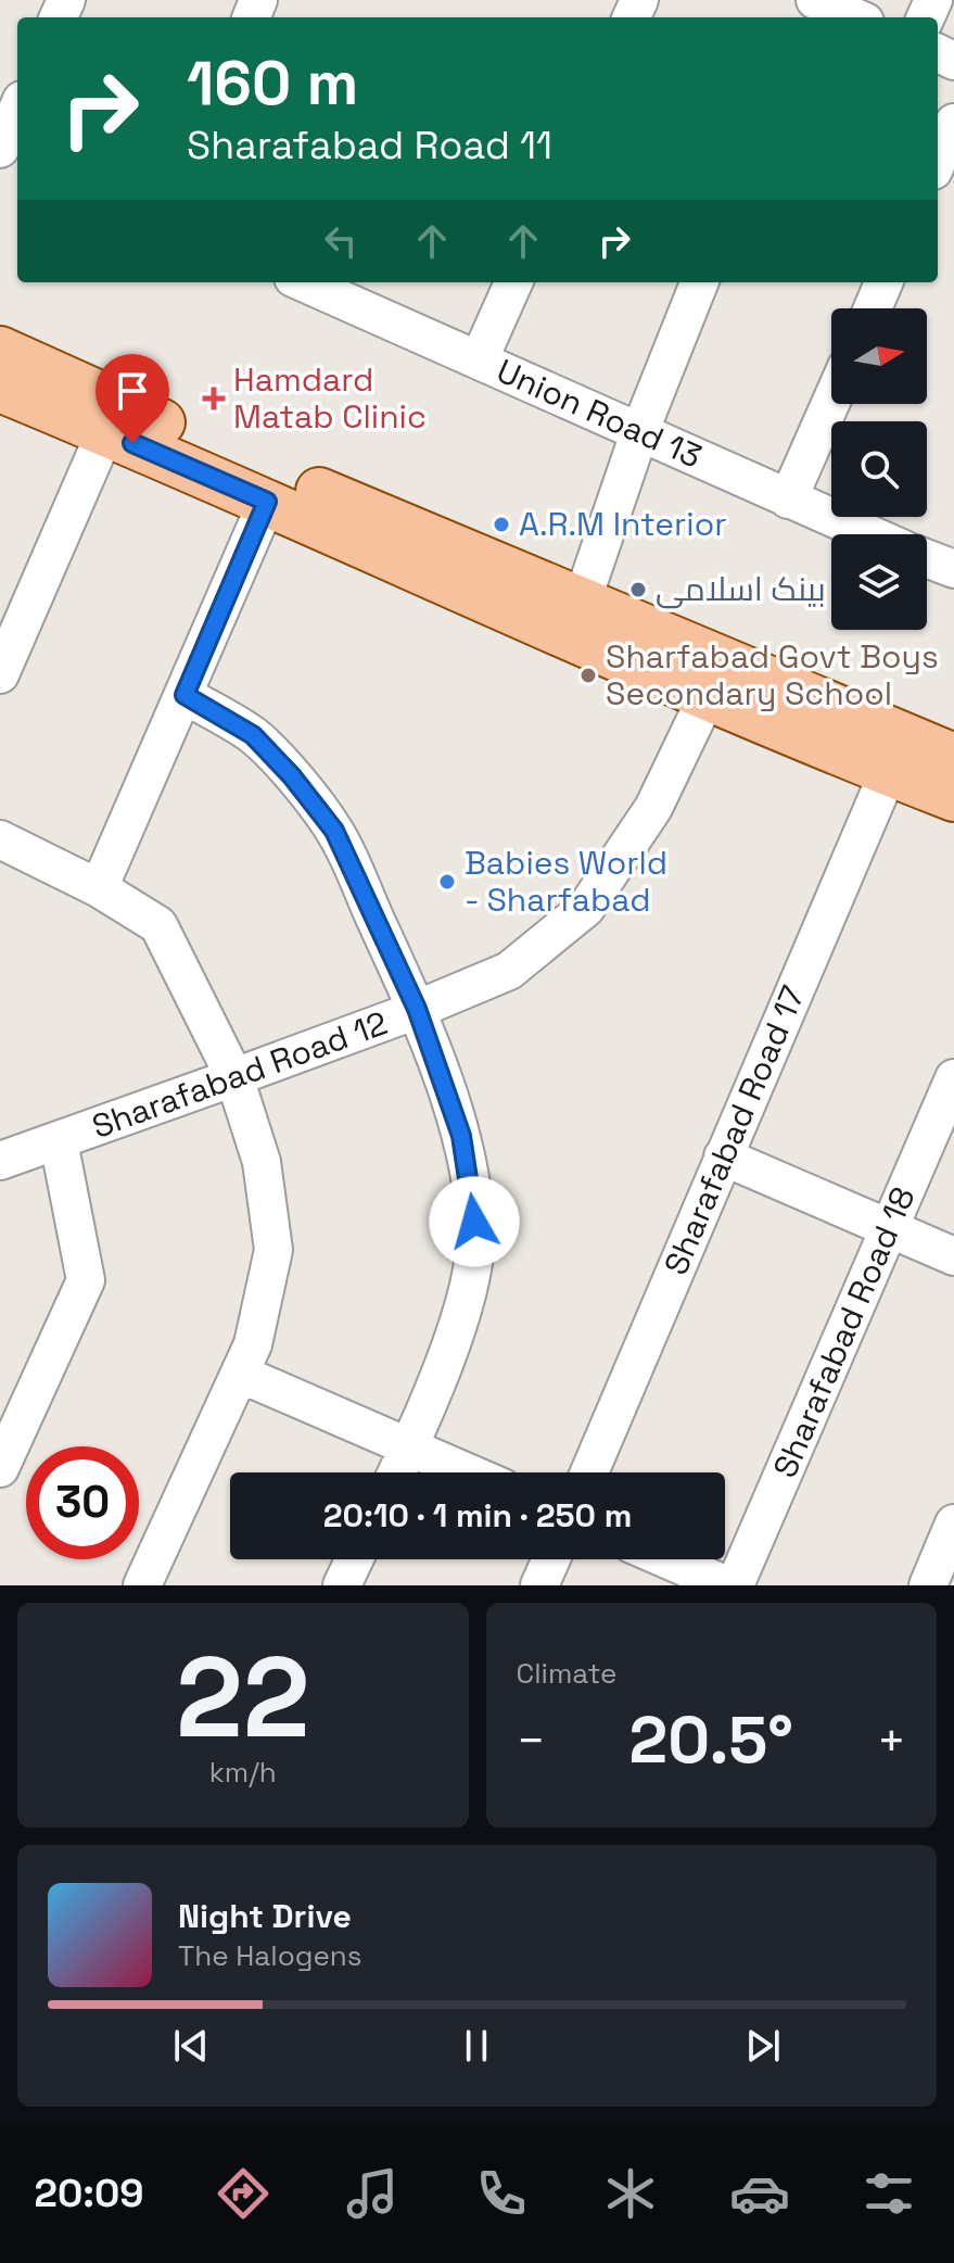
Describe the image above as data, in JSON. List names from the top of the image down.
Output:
{
  "streets": {
    "street": [
      "Union Road 13",
      "Sharafabad Road 12",
      "Sharafabad Road 17",
      "Sharafabad Road 18"
    ]
  },
  "places": {
    "health": ["Hamdard Matab Clinic"],
    "other": [
      "A.R.M Interior",
      "بینک اسلامی",
      "Sharfabad Govt Boys Secondary School",
      "Babies World - Sharfabad"
    ]
  },
  "north": "right",
  "page": {
    "turn": ["160 m", "Sharafabad Road 11"],
    "limit": "30",
    "trip": "20:10 · 1 min · 250 m",
    "tile": [
      ["22", "km/h"],
      "Climate"
    ],
    "heat": ["−", "20.5°", "+"],
    "song": ["Night Drive", "The Halogens"],
    "tabs": "20:09"
  }
}
